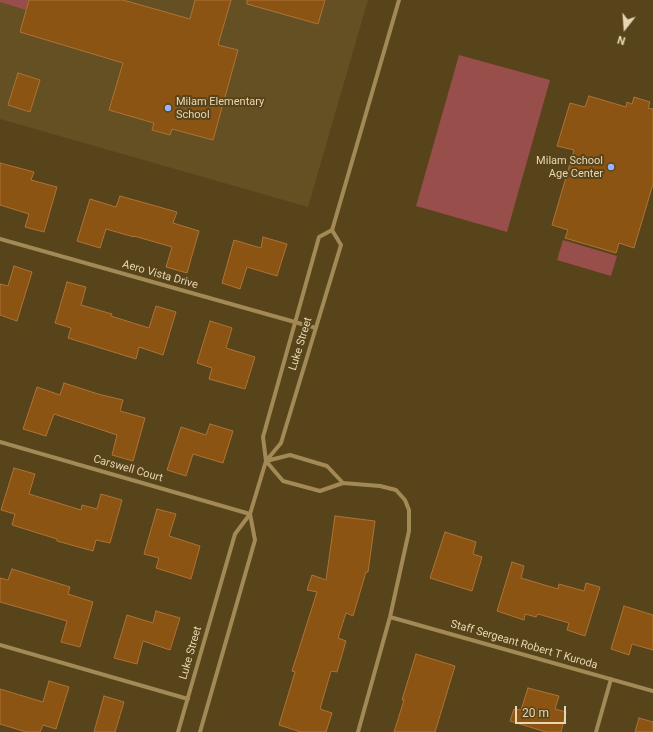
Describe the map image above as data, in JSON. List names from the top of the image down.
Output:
{
  "streets": {
    "street": [
      "Aero Vista Drive",
      "Luke Street",
      "Carswell Court",
      "Staff Sergeant Robert T Kuroda"
    ]
  },
  "crossings": [
    ["Aero Vista Drive", "Luke Street"],
    ["Luke Street", "Carswell Court"]
  ],
  "places": ["Milam Elementary School", "Milam School Age Center"],
  "scale_bar": "20 m",
  "north": "bottom"
}
